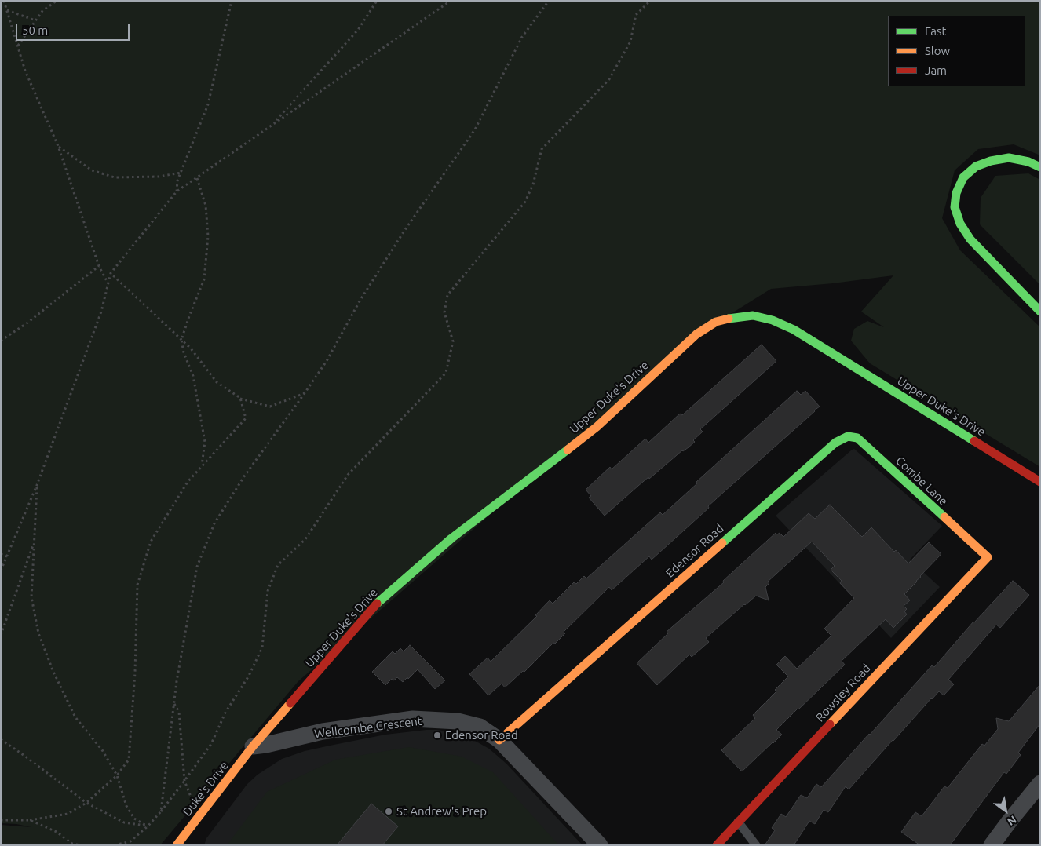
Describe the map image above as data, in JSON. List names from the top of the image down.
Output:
{
  "streets": {
    "main road": [
      "Upper Duke's Drive",
      "Combe Lane",
      "Edensor Road",
      "Rowsley Road",
      "Duke's Drive"
    ],
    "street": ["Wellcombe Crescent"]
  },
  "crossings": [
    ["Upper Duke's Drive", "Wellcombe Crescent"],
    ["Upper Duke's Drive", "Duke's Drive"],
    ["Combe Lane", "Edensor Road"],
    ["Combe Lane", "Rowsley Road"],
    ["Edensor Road", "Wellcombe Crescent"],
    ["Wellcombe Crescent", "Duke's Drive"]
  ],
  "places": ["Edensor Road", "St Andrew's Prep"],
  "legend": ["Fast", "Slow", "Jam"],
  "scale_bar": "50 m",
  "north": "bottom right"
}
